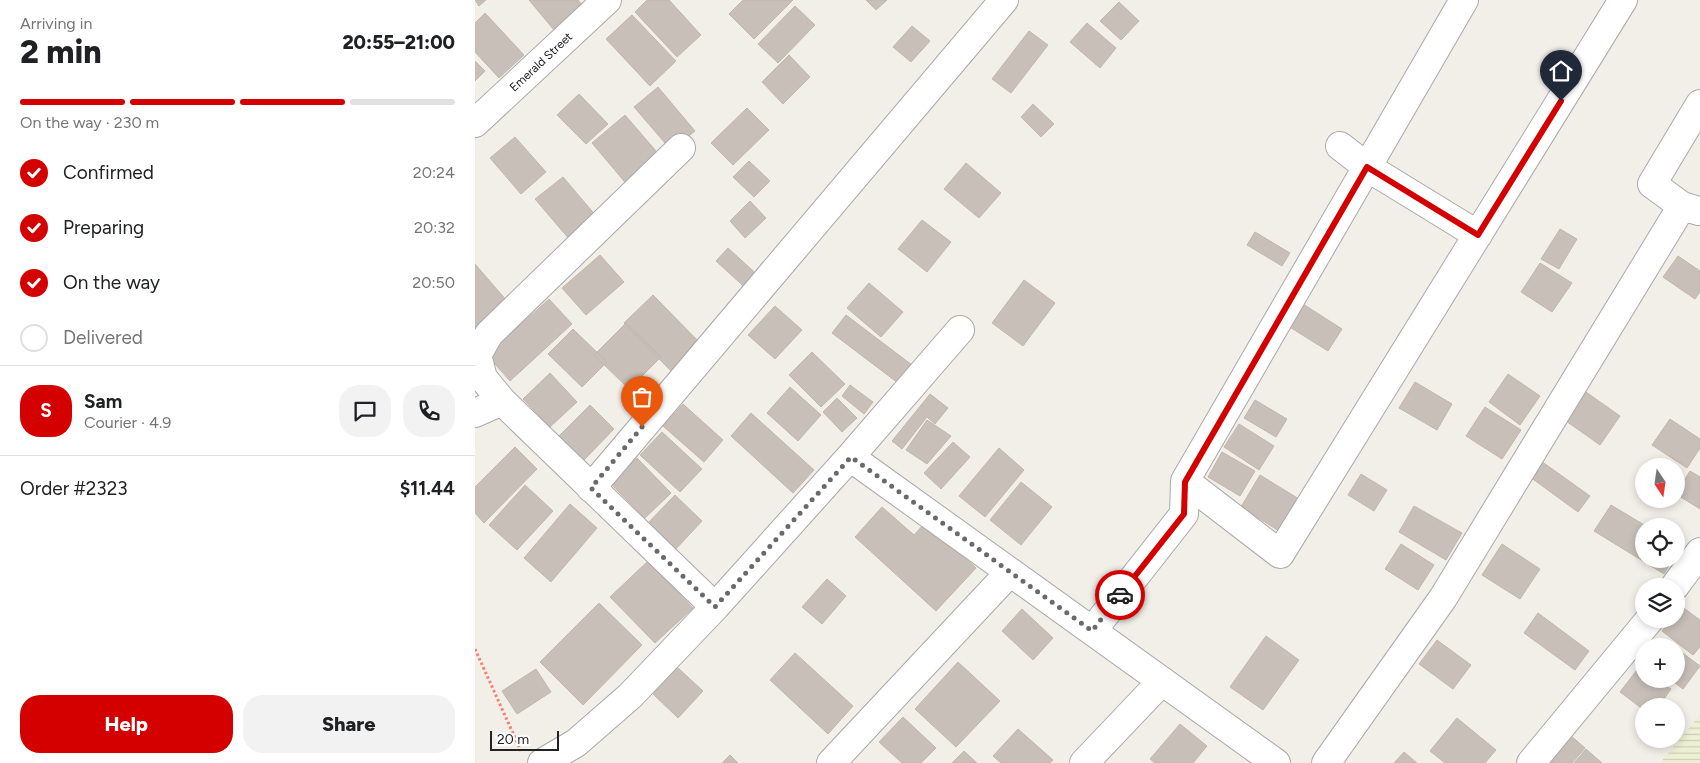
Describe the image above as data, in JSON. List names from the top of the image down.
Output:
{
  "streets": {
    "street": ["Emerald Street"]
  },
  "scale_bar": "20 m",
  "north": "bottom",
  "page": {
    "heading": ["2 min", "Arriving in", "20:55–21:00"],
    "panel": [
      "Sam",
      "Courier · 4.9",
      "Order #2323",
      "$11.44"
    ],
    "bar": "On the way · 230 m",
    "list": [
      ["Confirmed", "20:24"],
      ["Preparing", "20:32"],
      ["On the way", "20:50"],
      "Delivered"
    ],
    "round": "S",
    "map_buttons": ["+", "−"],
    "buttons": ["Help", "Share"],
    "scale": "20 m"
  }
}
